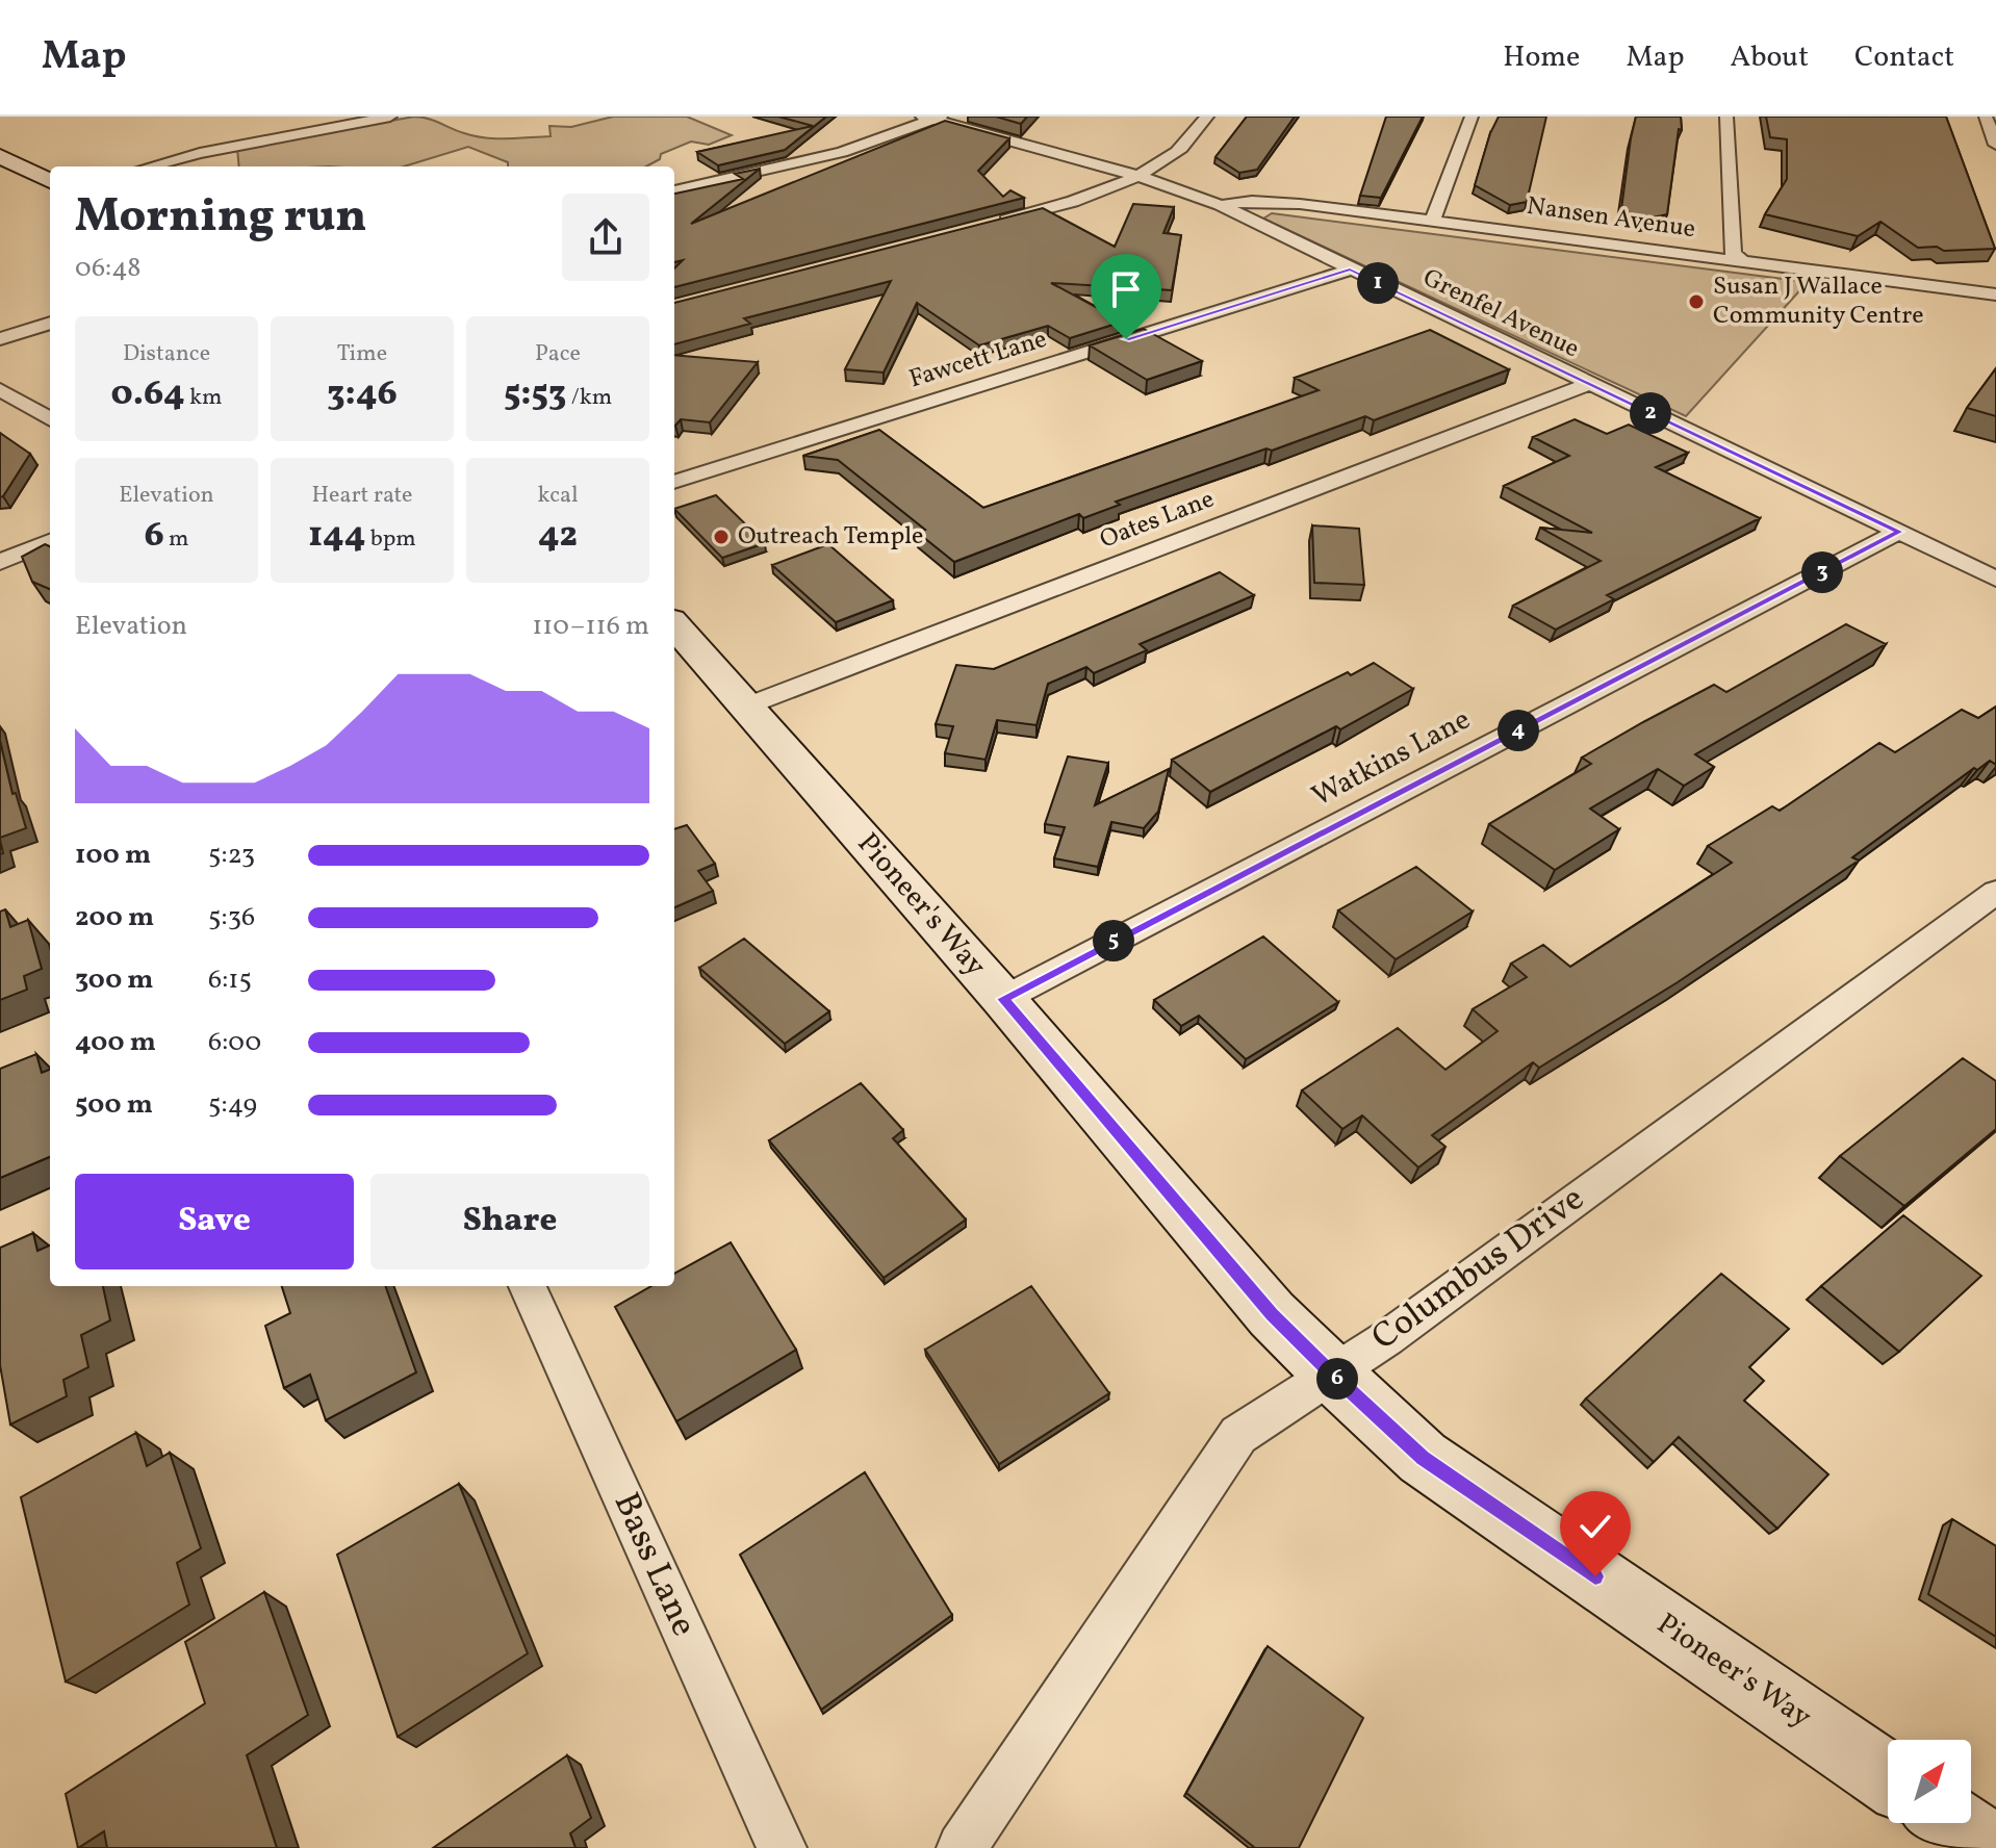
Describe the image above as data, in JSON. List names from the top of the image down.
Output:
{
  "streets": {
    "main road": ["Pioneer's Way"],
    "street": [
      "Nansen Avenue",
      "Grenfel Avenue",
      "Fawcett Lane",
      "Oates Lane",
      "Watkins Lane",
      "Columbus Drive",
      "Bass Lane"
    ]
  },
  "crossings": [
    ["Nansen Avenue", "Grenfel Avenue"],
    ["Grenfel Avenue", "Fawcett Lane"],
    ["Grenfel Avenue", "Oates Lane"],
    ["Grenfel Avenue", "Watkins Lane"],
    ["Oates Lane", "Pioneer's Way"],
    ["Watkins Lane", "Pioneer's Way"],
    ["Pioneer's Way", "Columbus Drive"]
  ],
  "places": ["Susan J Wallace Community Centre", "Outreach Temple"],
  "north": "top right",
  "page": {
    "header": "Map",
    "nav": [
      "Home",
      "Map",
      "About",
      "Contact"
    ],
    "heading": ["Morning run", "06:48"],
    "pins": [
      "1",
      "2",
      "3",
      "4",
      "5",
      "6"
    ],
    "stats": [
      ["Distance", "0.64 km"],
      ["Time", "3:46"],
      ["Pace", "5:53 /km"],
      ["Elevation", "6 m"],
      ["Heart rate", "144 bpm"],
      ["kcal", "42"]
    ],
    "chart": ["Elevation", "110–116 m"],
    "list": [
      {
        "name": "100 m",
        "note": "5:23"
      },
      {
        "name": "200 m",
        "note": "5:36"
      },
      {
        "name": "300 m",
        "note": "6:15"
      },
      {
        "name": "400 m",
        "note": "6:00"
      },
      {
        "name": "500 m",
        "note": "5:49"
      }
    ],
    "buttons": ["Save", "Share"]
  }
}
